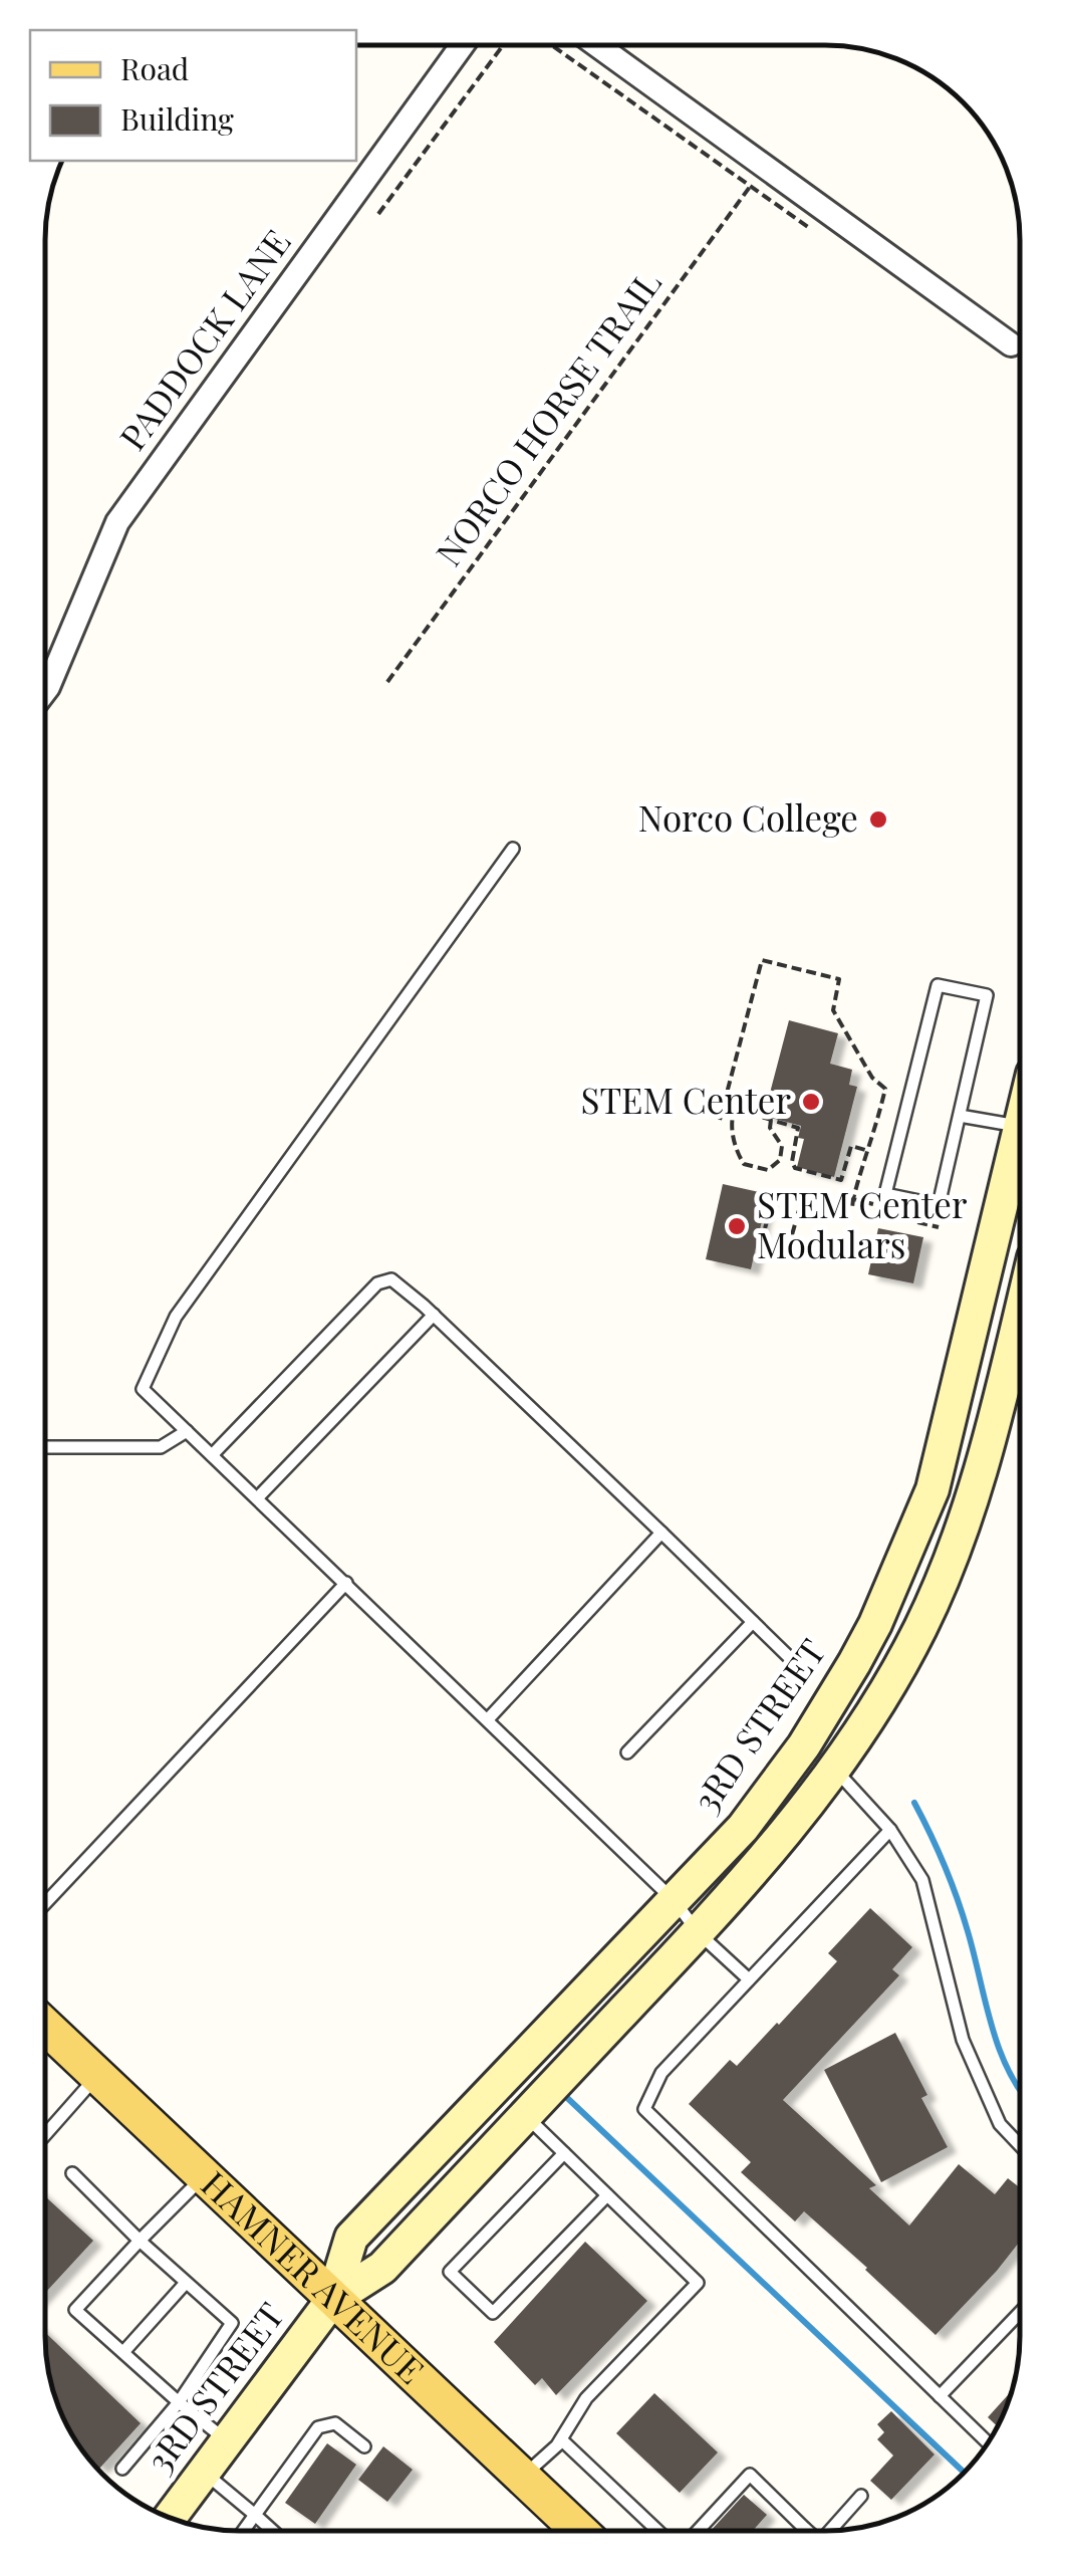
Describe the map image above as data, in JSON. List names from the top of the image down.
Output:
{
  "streets": {
    "main road": ["HAMNER AVENUE"],
    "street": ["PADDOCK LANE", "3RD STREET"],
    "path": ["NORCO HORSE TRAIL"]
  },
  "crossings": [
    ["3RD STREET", "HAMNER AVENUE"]
  ],
  "places": ["Norco College", "STEM Center", "STEM Center Modulars"],
  "legend": ["Road", "Building"]
}
